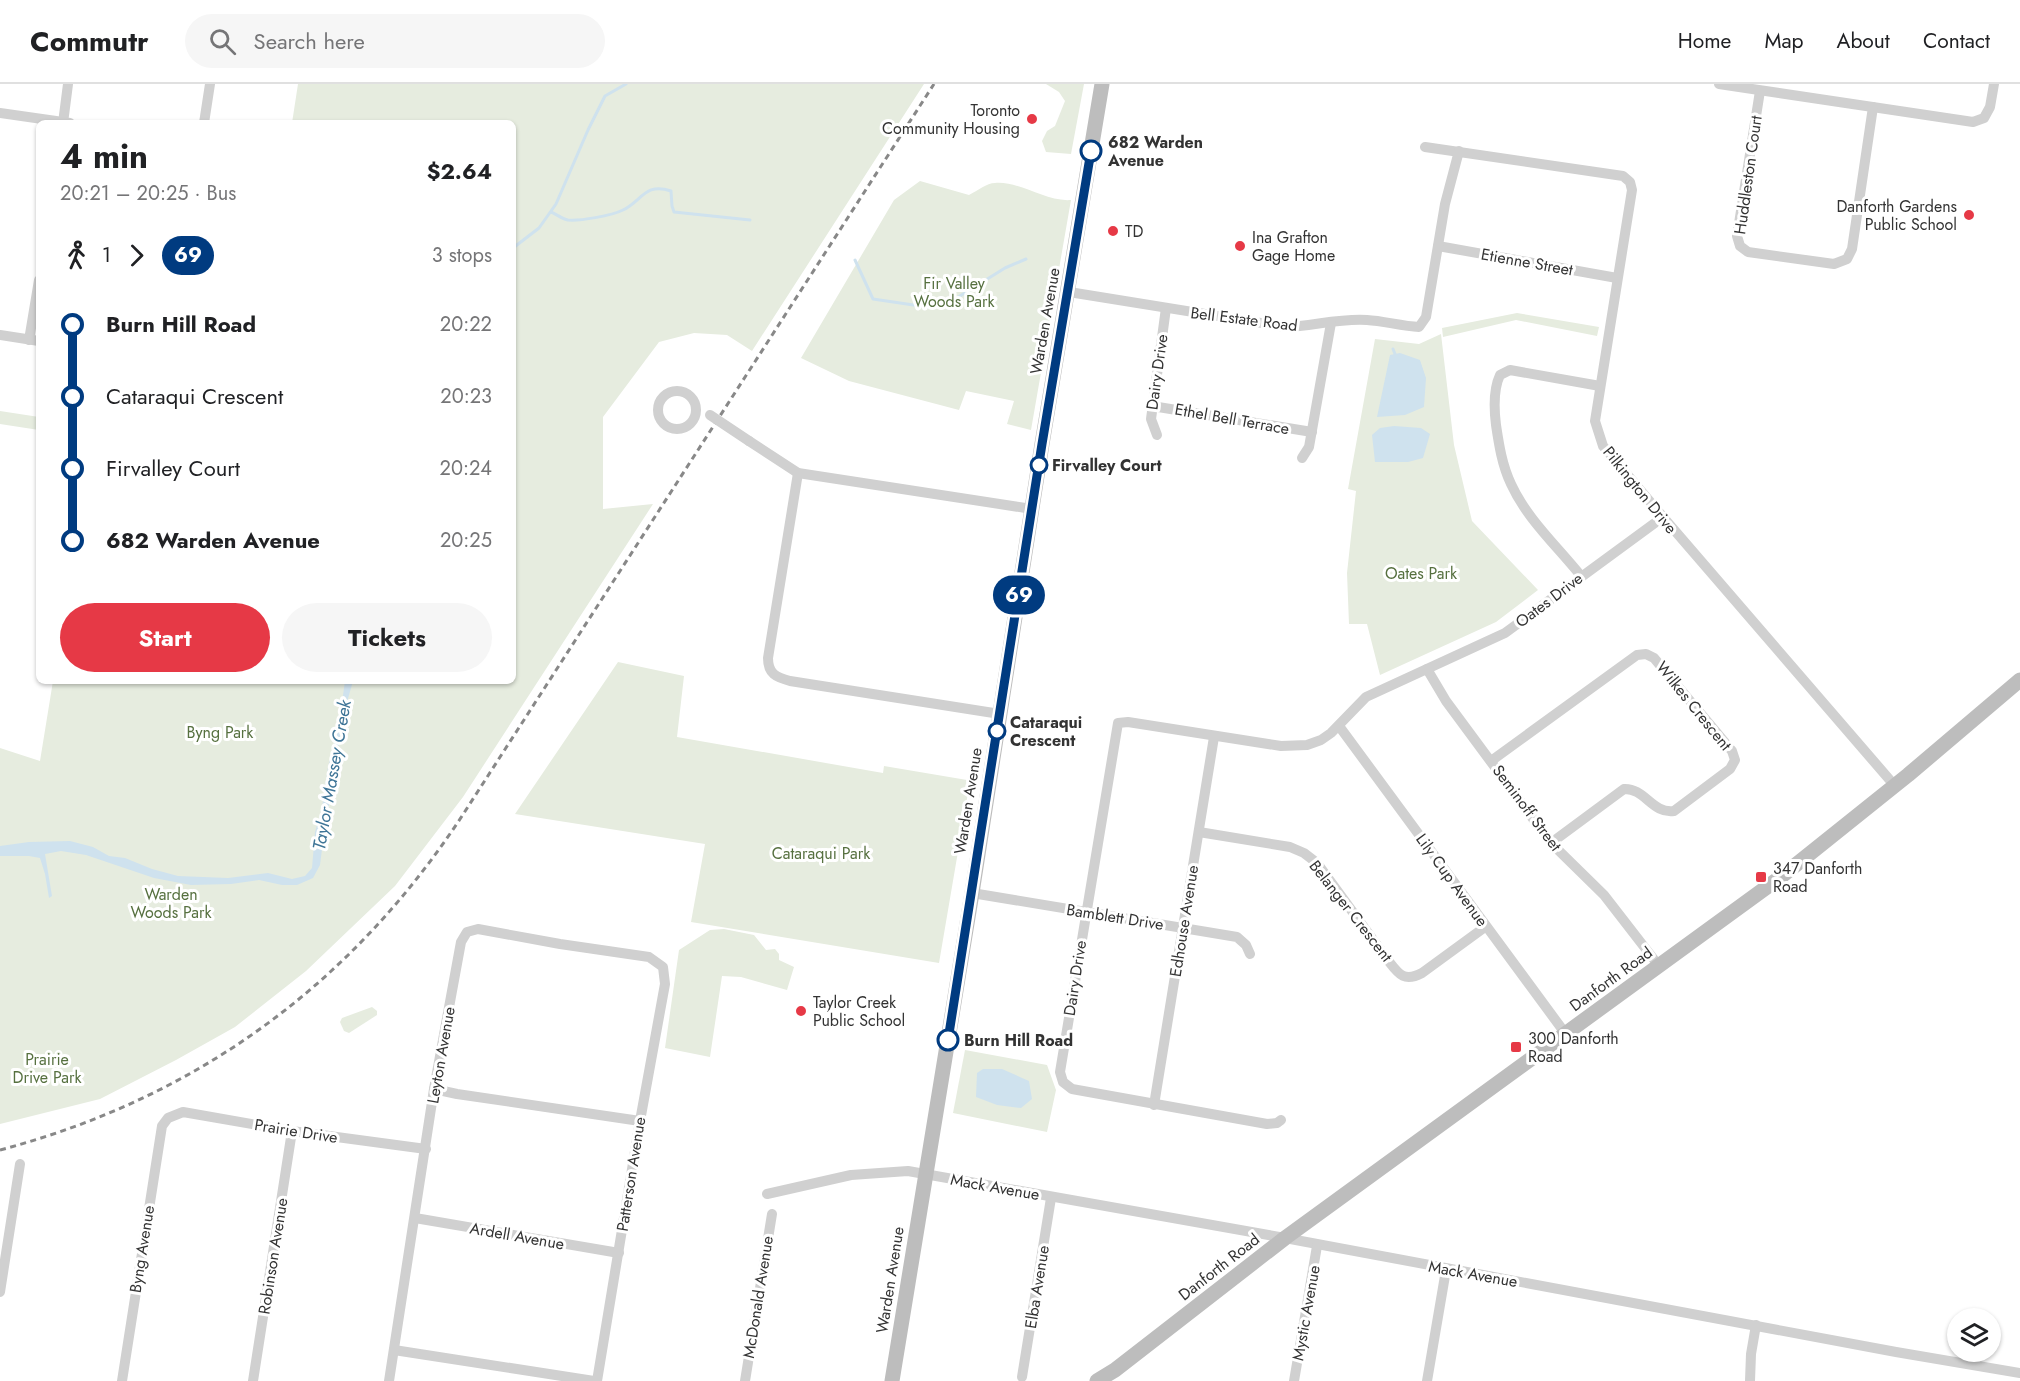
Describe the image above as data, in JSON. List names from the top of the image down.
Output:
{
  "streets": {
    "main road": ["Warden Avenue", "Danforth Road"],
    "street": [
      "Huddleston Court",
      "Etienne Street",
      "Bell Estate Road",
      "Dairy Drive",
      "Ethel Bell Terrace",
      "Pilkington Drive",
      "Oates Drive",
      "Wilkes Crescent",
      "Seminoff Street",
      "Lily Cup Avenue",
      "Belanger Crescent",
      "Bamblett Drive",
      "Edhouse Avenue",
      "Leyton Avenue",
      "Prairie Drive",
      "Patterson Avenue",
      "Mack Avenue",
      "Ardell Avenue",
      "Byng Avenue",
      "Robinson Avenue",
      "Elba Avenue",
      "McDonald Avenue",
      "Mystic Avenue"
    ]
  },
  "crossings": [
    ["Etienne Street", "Bell Estate Road"],
    ["Etienne Street", "Pilkington Drive"],
    ["Bell Estate Road", "Warden Avenue"],
    ["Bell Estate Road", "Dairy Drive"],
    ["Bell Estate Road", "Pilkington Drive"],
    ["Warden Avenue", "Bamblett Drive"],
    ["Warden Avenue", "Mack Avenue"],
    ["Dairy Drive", "Ethel Bell Terrace"],
    ["Dairy Drive", "Bamblett Drive"],
    ["Dairy Drive", "Edhouse Avenue"],
    ["Pilkington Drive", "Oates Drive"],
    ["Pilkington Drive", "Danforth Road"],
    ["Oates Drive", "Seminoff Street"],
    ["Oates Drive", "Lily Cup Avenue"],
    ["Wilkes Crescent", "Seminoff Street"],
    ["Seminoff Street", "Danforth Road"],
    ["Lily Cup Avenue", "Belanger Crescent"],
    ["Lily Cup Avenue", "Danforth Road"],
    ["Belanger Crescent", "Edhouse Avenue"],
    ["Bamblett Drive", "Edhouse Avenue"],
    ["Danforth Road", "Mack Avenue"],
    ["Leyton Avenue", "Prairie Drive"],
    ["Leyton Avenue", "Patterson Avenue"],
    ["Leyton Avenue", "Ardell Avenue"],
    ["Prairie Drive", "Byng Avenue"],
    ["Prairie Drive", "Robinson Avenue"],
    ["Patterson Avenue", "Ardell Avenue"],
    ["Mack Avenue", "Elba Avenue"],
    ["Mack Avenue", "Mystic Avenue"]
  ],
  "water": ["Taylor Massey Creek"],
  "parks": [
    "Fir Valley Woods Park",
    "Oates Park",
    "Byng Park",
    "Cataraqui Park",
    "Warden Woods Park",
    "Prairie Drive Park"
  ],
  "places": {
    "other": [
      "Toronto Community Housing",
      "682 Warden Avenue",
      "Danforth Gardens Public School",
      "TD",
      "Ina Grafton Gage Home",
      "Firvalley Court",
      "Cataraqui Crescent",
      "Taylor Creek Public School",
      "Burn Hill Road"
    ],
    "transit": ["347 Danforth Road", "300 Danforth Road"]
  },
  "lines": ["bus line 69"],
  "page": {
    "header": "Commutr",
    "search": "Search here",
    "nav": [
      "Home",
      "Map",
      "About",
      "Contact"
    ],
    "on_map": "69",
    "heading": ["4 min", "20:21 – 20:25 · Bus", "$2.64"],
    "legs": ["1", "69", "3 stops"],
    "list": [
      {
        "name": "Burn Hill Road",
        "value": "20:22"
      },
      {
        "name": "Cataraqui Crescent",
        "value": "20:23"
      },
      {
        "name": "Firvalley Court",
        "value": "20:24"
      },
      {
        "name": "682 Warden Avenue",
        "value": "20:25"
      }
    ],
    "buttons": ["Start", "Tickets"]
  }
}
